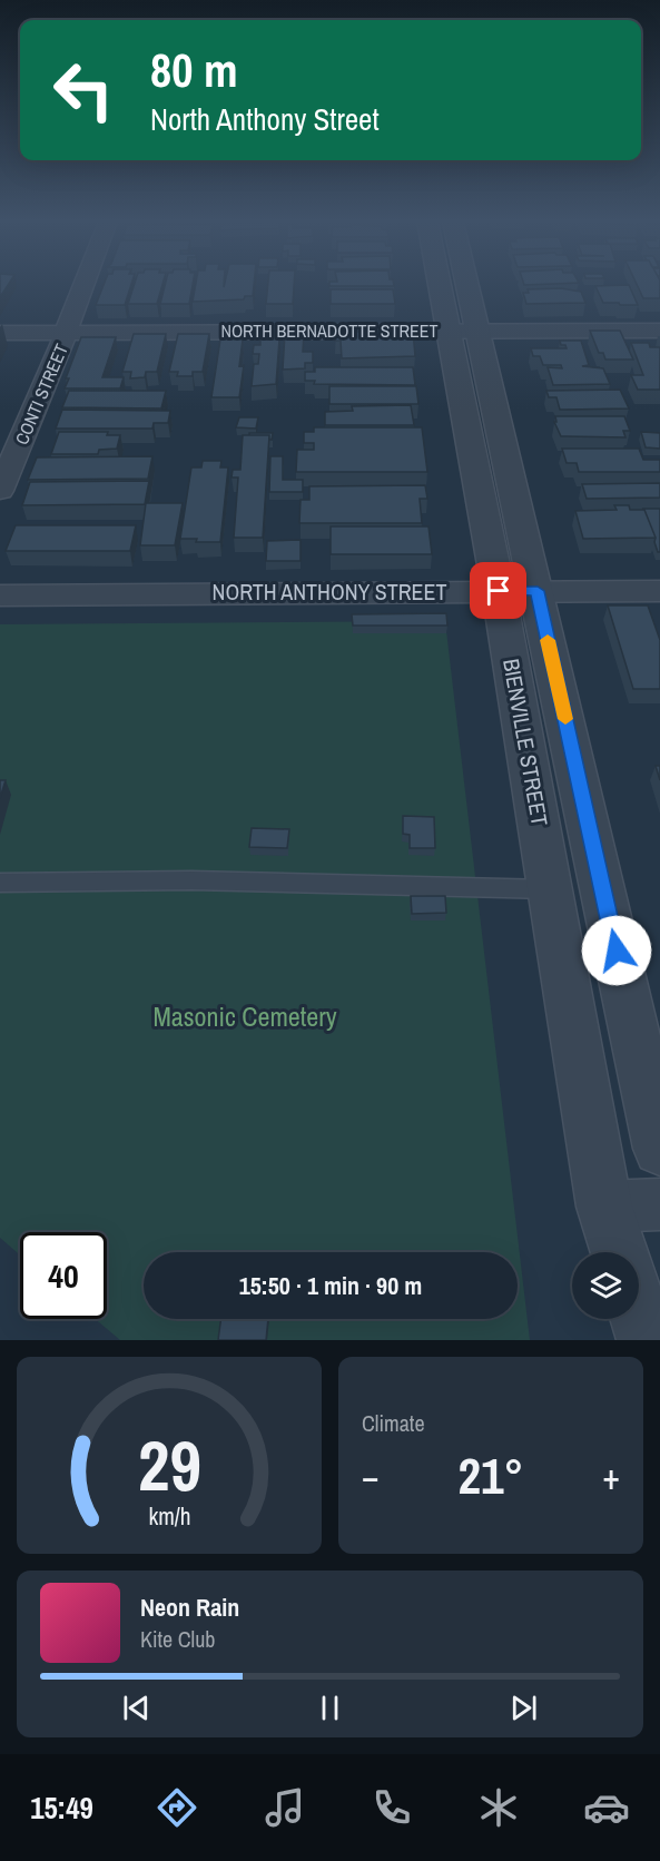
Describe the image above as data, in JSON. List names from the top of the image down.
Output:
{
  "streets": {
    "street": [
      "NORTH BERNADOTTE STREET",
      "CONTI STREET",
      "NORTH ANTHONY STREET",
      "BIENVILLE STREET"
    ]
  },
  "crossings": [
    ["NORTH BERNADOTTE STREET", "CONTI STREET"],
    ["NORTH BERNADOTTE STREET", "BIENVILLE STREET"],
    ["NORTH ANTHONY STREET", "BIENVILLE STREET"]
  ],
  "parks": ["Masonic Cemetery"],
  "page": {
    "turn": ["80 m", "North Anthony Street"],
    "limit": "40",
    "trip": "15:50 · 1 min · 90 m",
    "tile": "Climate",
    "heat": ["−", "21°", "+"],
    "song": ["Neon Rain", "Kite Club"],
    "tabs": "15:49",
    "gauge": ["29", "km/h"]
  }
}
